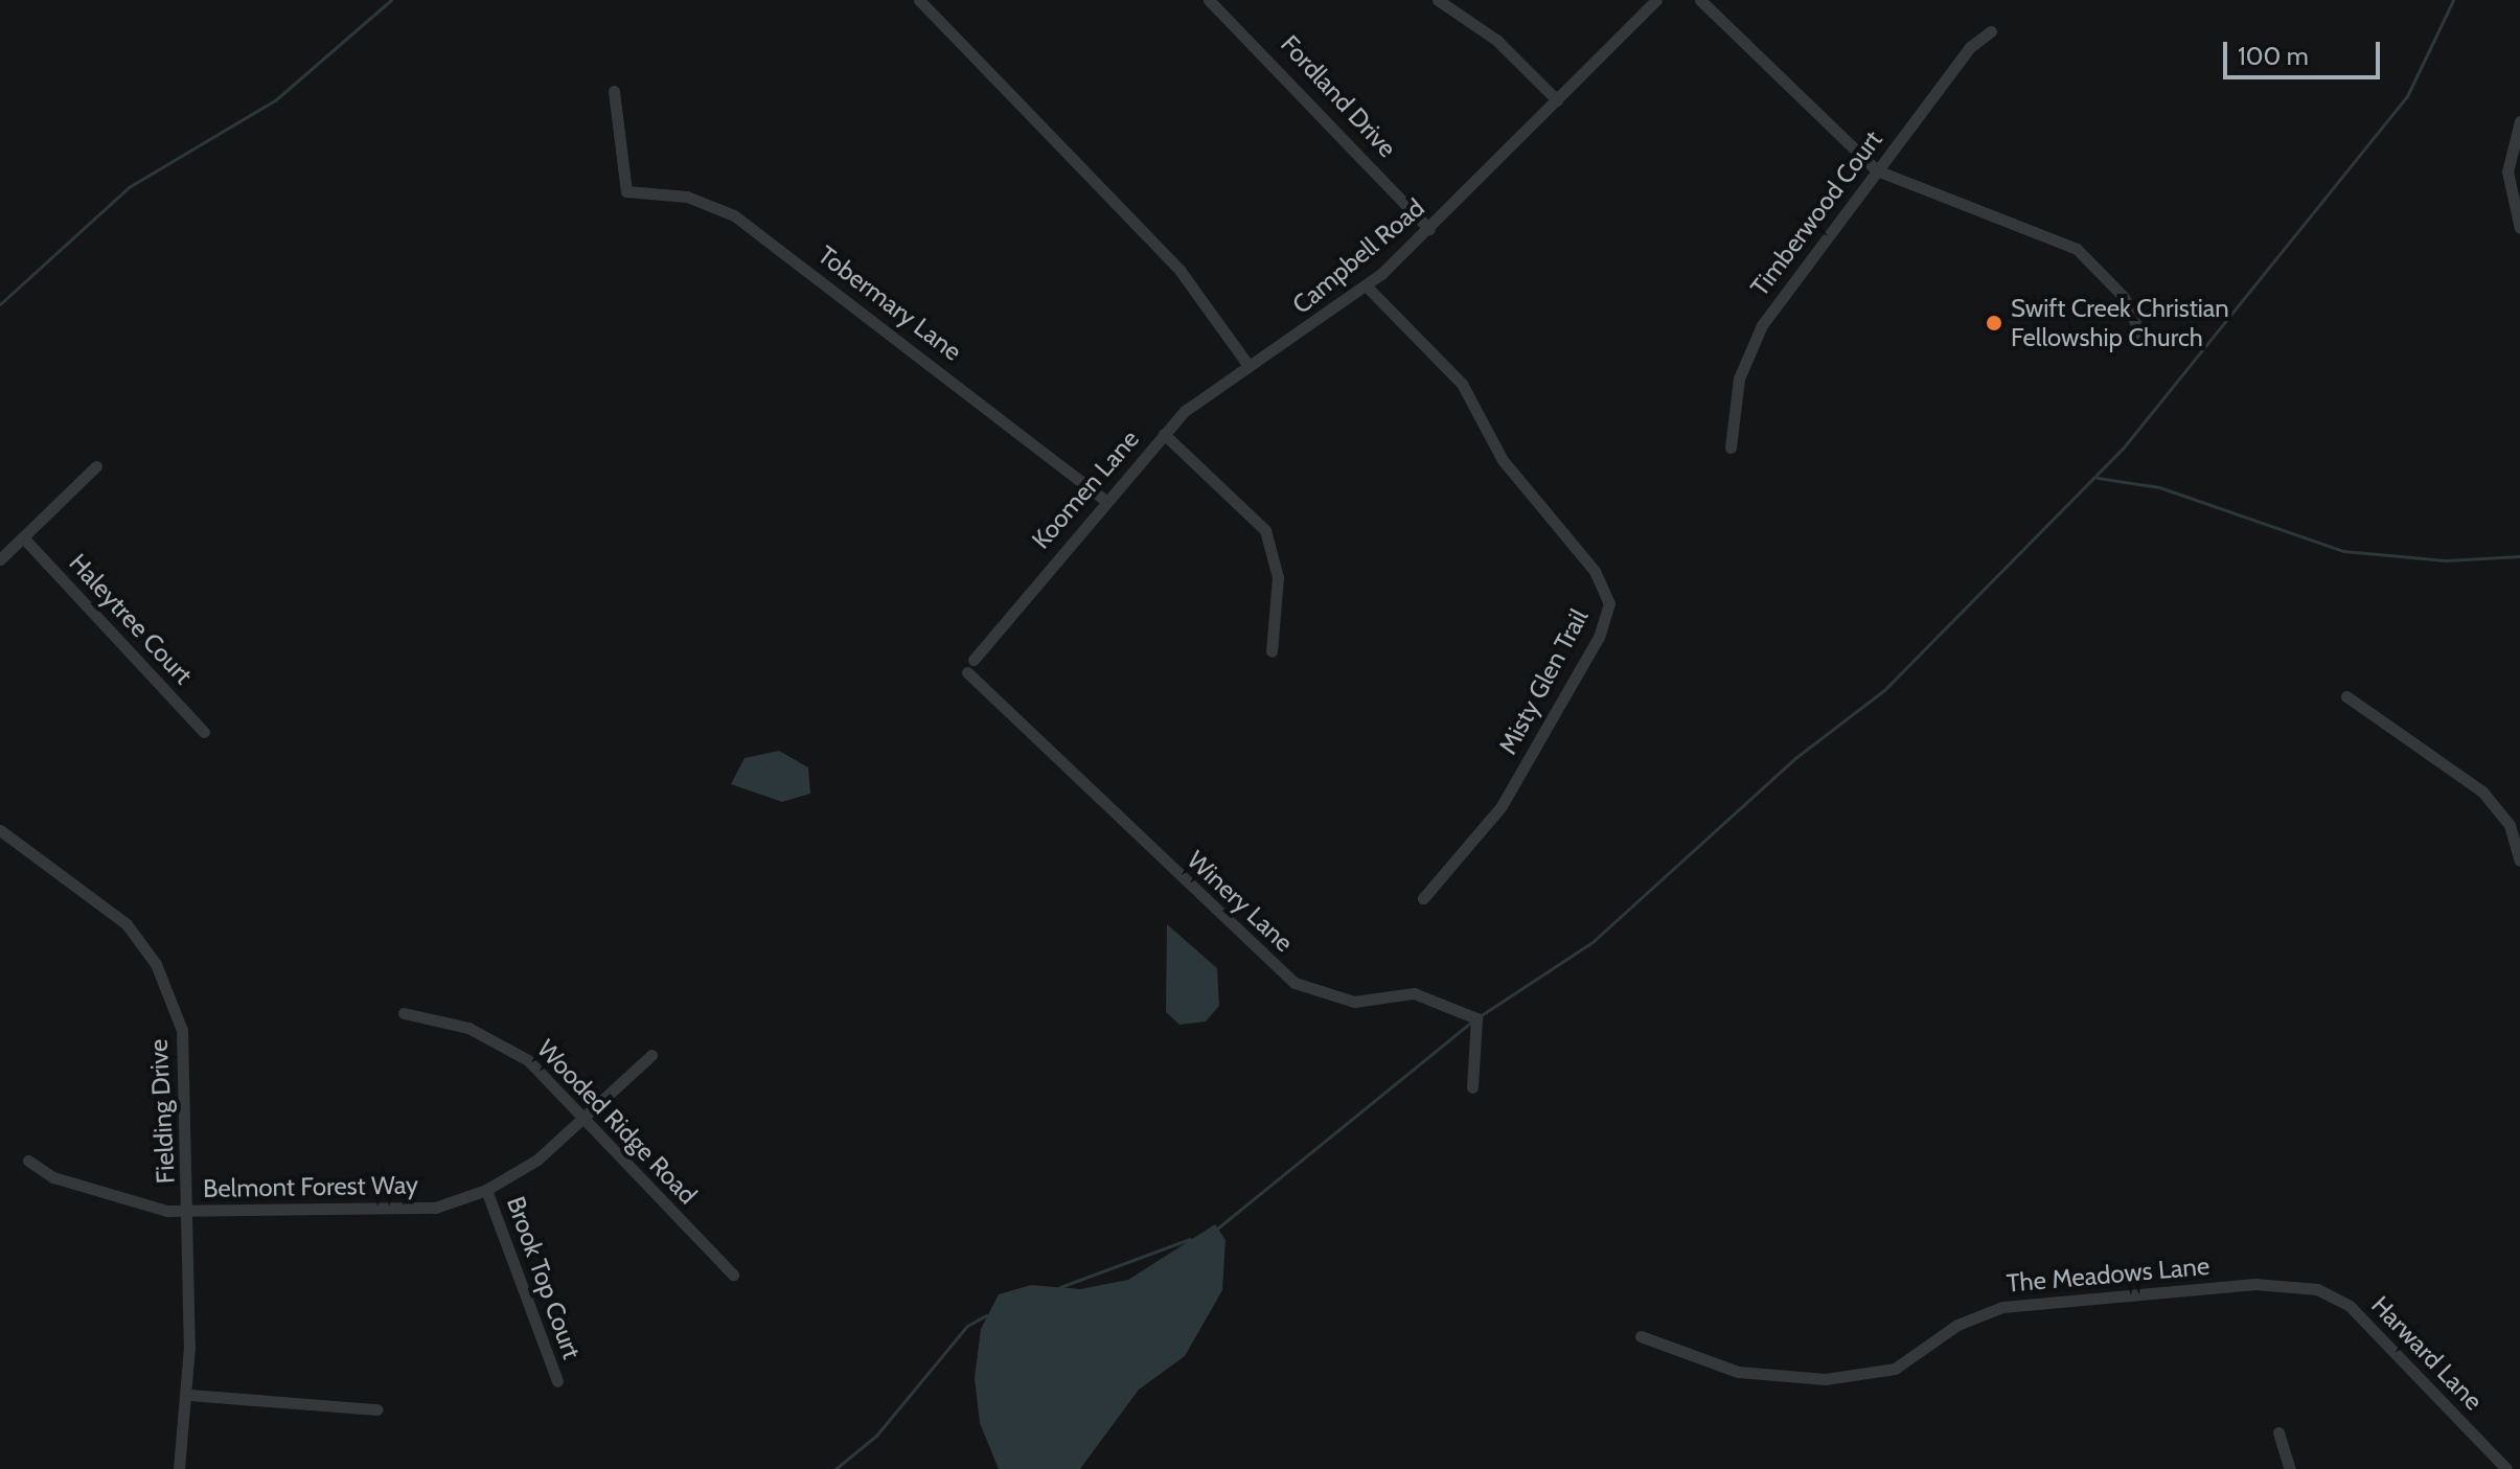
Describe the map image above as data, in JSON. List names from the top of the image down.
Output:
{
  "streets": {
    "street": [
      "Fordland Drive",
      "Timberwood Court",
      "Campbell Road",
      "Tobermary Lane",
      "Koomen Lane",
      "Haleytree Court",
      "Misty Glen Trail",
      "Winery Lane",
      "Fielding Drive",
      "Wooded Ridge Road",
      "Belmont Forest Way",
      "The Meadows Lane",
      "Brook Top Court",
      "Harward Lane"
    ]
  },
  "crossings": [
    ["Fordland Drive", "Campbell Road"],
    ["Campbell Road", "Koomen Lane"],
    ["Campbell Road", "Misty Glen Trail"],
    ["Tobermary Lane", "Koomen Lane"],
    ["Koomen Lane", "Winery Lane"],
    ["Fielding Drive", "Belmont Forest Way"],
    ["Wooded Ridge Road", "Belmont Forest Way"],
    ["Belmont Forest Way", "Brook Top Court"],
    ["The Meadows Lane", "Harward Lane"]
  ],
  "places": ["Swift Creek Christian Fellowship Church"],
  "scale_bar": "100 m"
}
